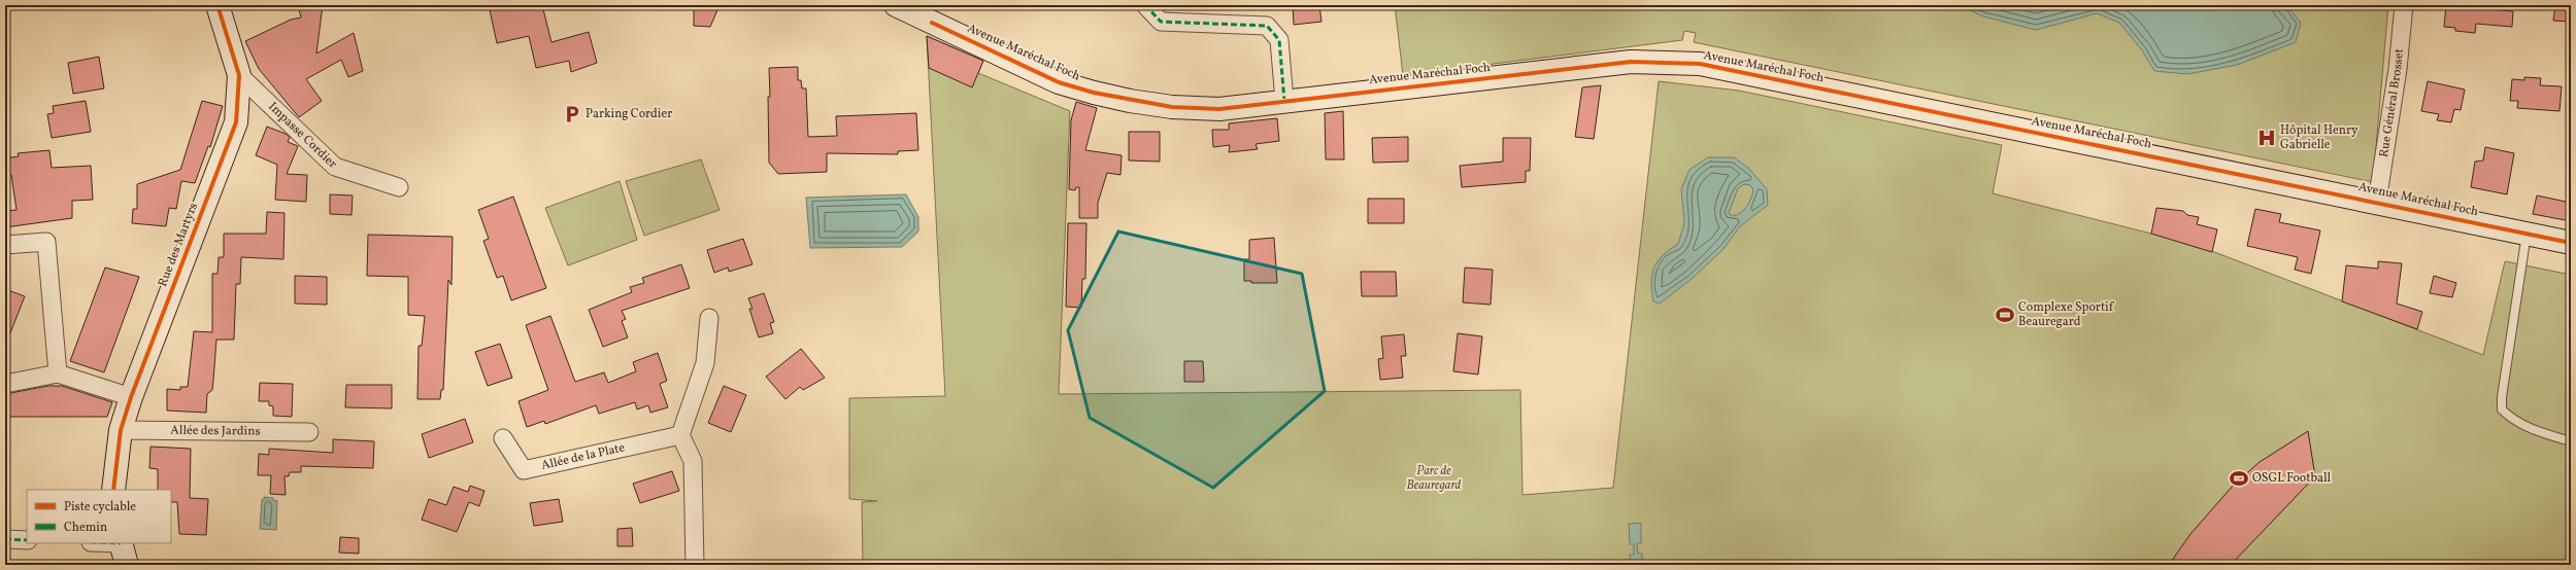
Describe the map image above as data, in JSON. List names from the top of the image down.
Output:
{
  "streets": {
    "main road": ["Avenue Maréchal Foch", "Rue des Martyrs"],
    "street": [
      "Rue Général Brosset",
      "Impasse Cordier",
      "Allée des Jardins",
      "Allée de la Plate"
    ]
  },
  "crossings": [
    ["Avenue Maréchal Foch", "Rue Général Brosset"],
    ["Impasse Cordier", "Rue des Martyrs"],
    ["Rue des Martyrs", "Allée des Jardins"]
  ],
  "parks": ["Parc de Beauregard"],
  "places": {
    "parking": ["Parking Cordier"],
    "hospital": ["Hôpital Henry Gabrielle"],
    "sports": ["Complexe Sportif Beauregard", "OSGL Football"]
  },
  "legend": ["Piste cyclable", "Chemin"]
}
